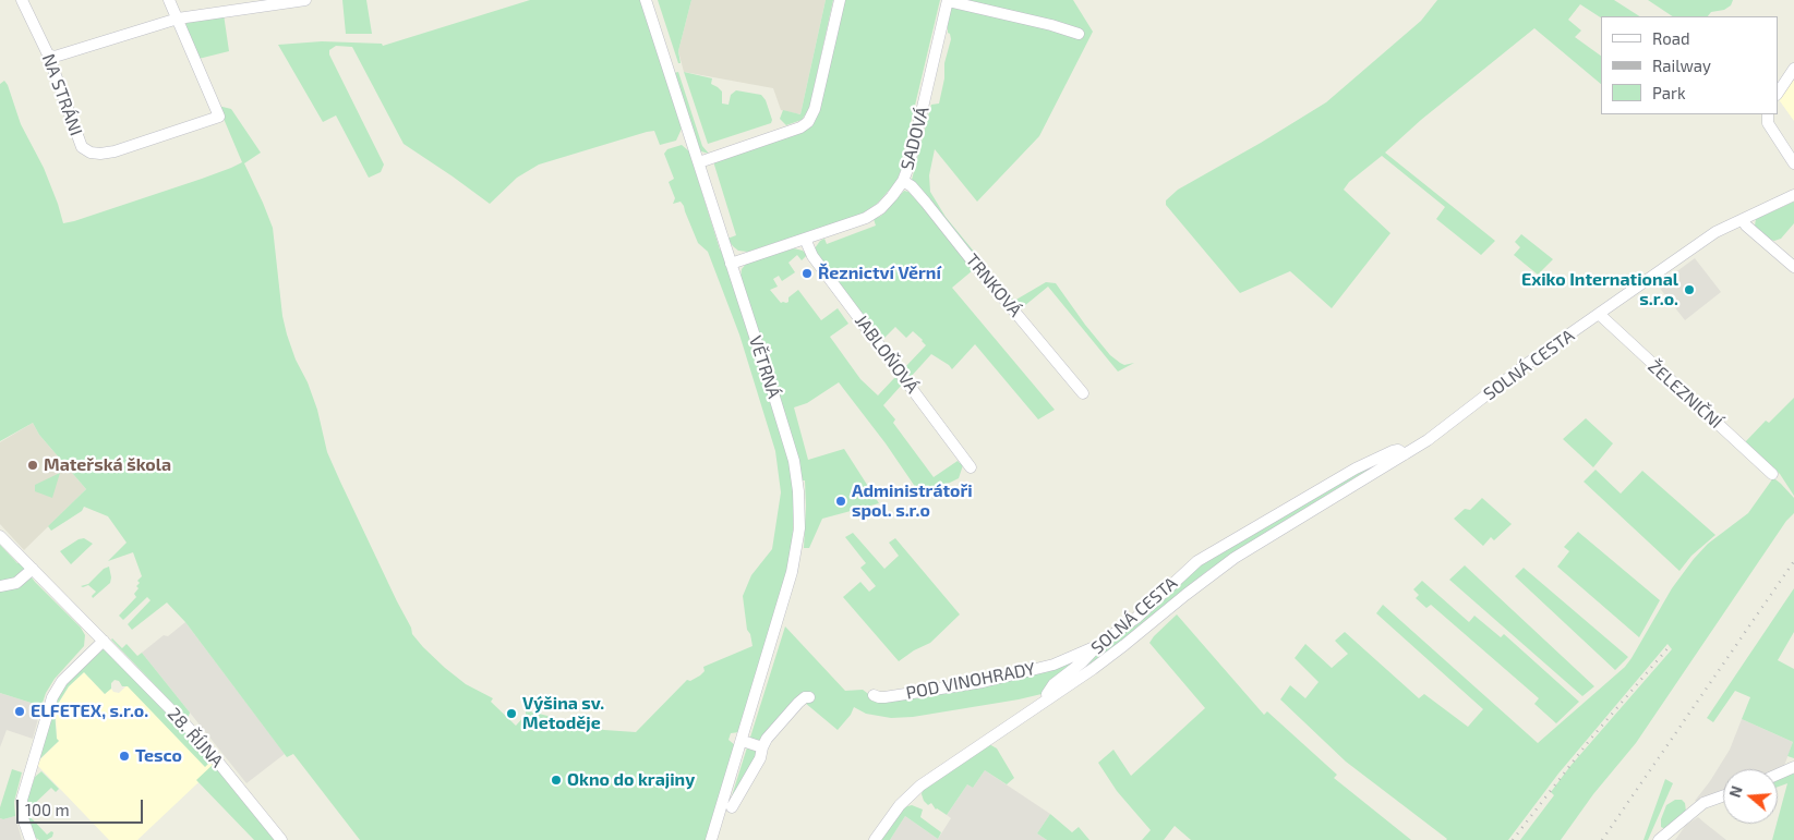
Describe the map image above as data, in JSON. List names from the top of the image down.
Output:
{
  "streets": {
    "street": [
      "NA STRÁNI",
      "SADOVÁ",
      "TRNKOVÁ",
      "JABLOŇOVÁ",
      "SOLNÁ CESTA",
      "VĚTRNÁ",
      "ŽELEZNIČNÍ",
      "POD VINOHRADY",
      "28. ŘÍJNA"
    ]
  },
  "crossings": [
    ["SADOVÁ", "TRNKOVÁ"],
    ["SADOVÁ", "JABLOŇOVÁ"],
    ["SADOVÁ", "VĚTRNÁ"],
    ["SOLNÁ CESTA", "ŽELEZNIČNÍ"],
    ["SOLNÁ CESTA", "POD VINOHRADY"]
  ],
  "places": [
    "Řeznictví Věrní",
    "Exiko International s.r.o.",
    "Mateřská škola",
    "Administrátoři spol. s.r.o",
    "ELFETEX, s.r.o.",
    "Výšina sv. Metoděje",
    "Tesco",
    "Okno do krajiny"
  ],
  "legend": ["Road", "Railway", "Park"],
  "scale_bar": "100 m",
  "north": "left"
}
